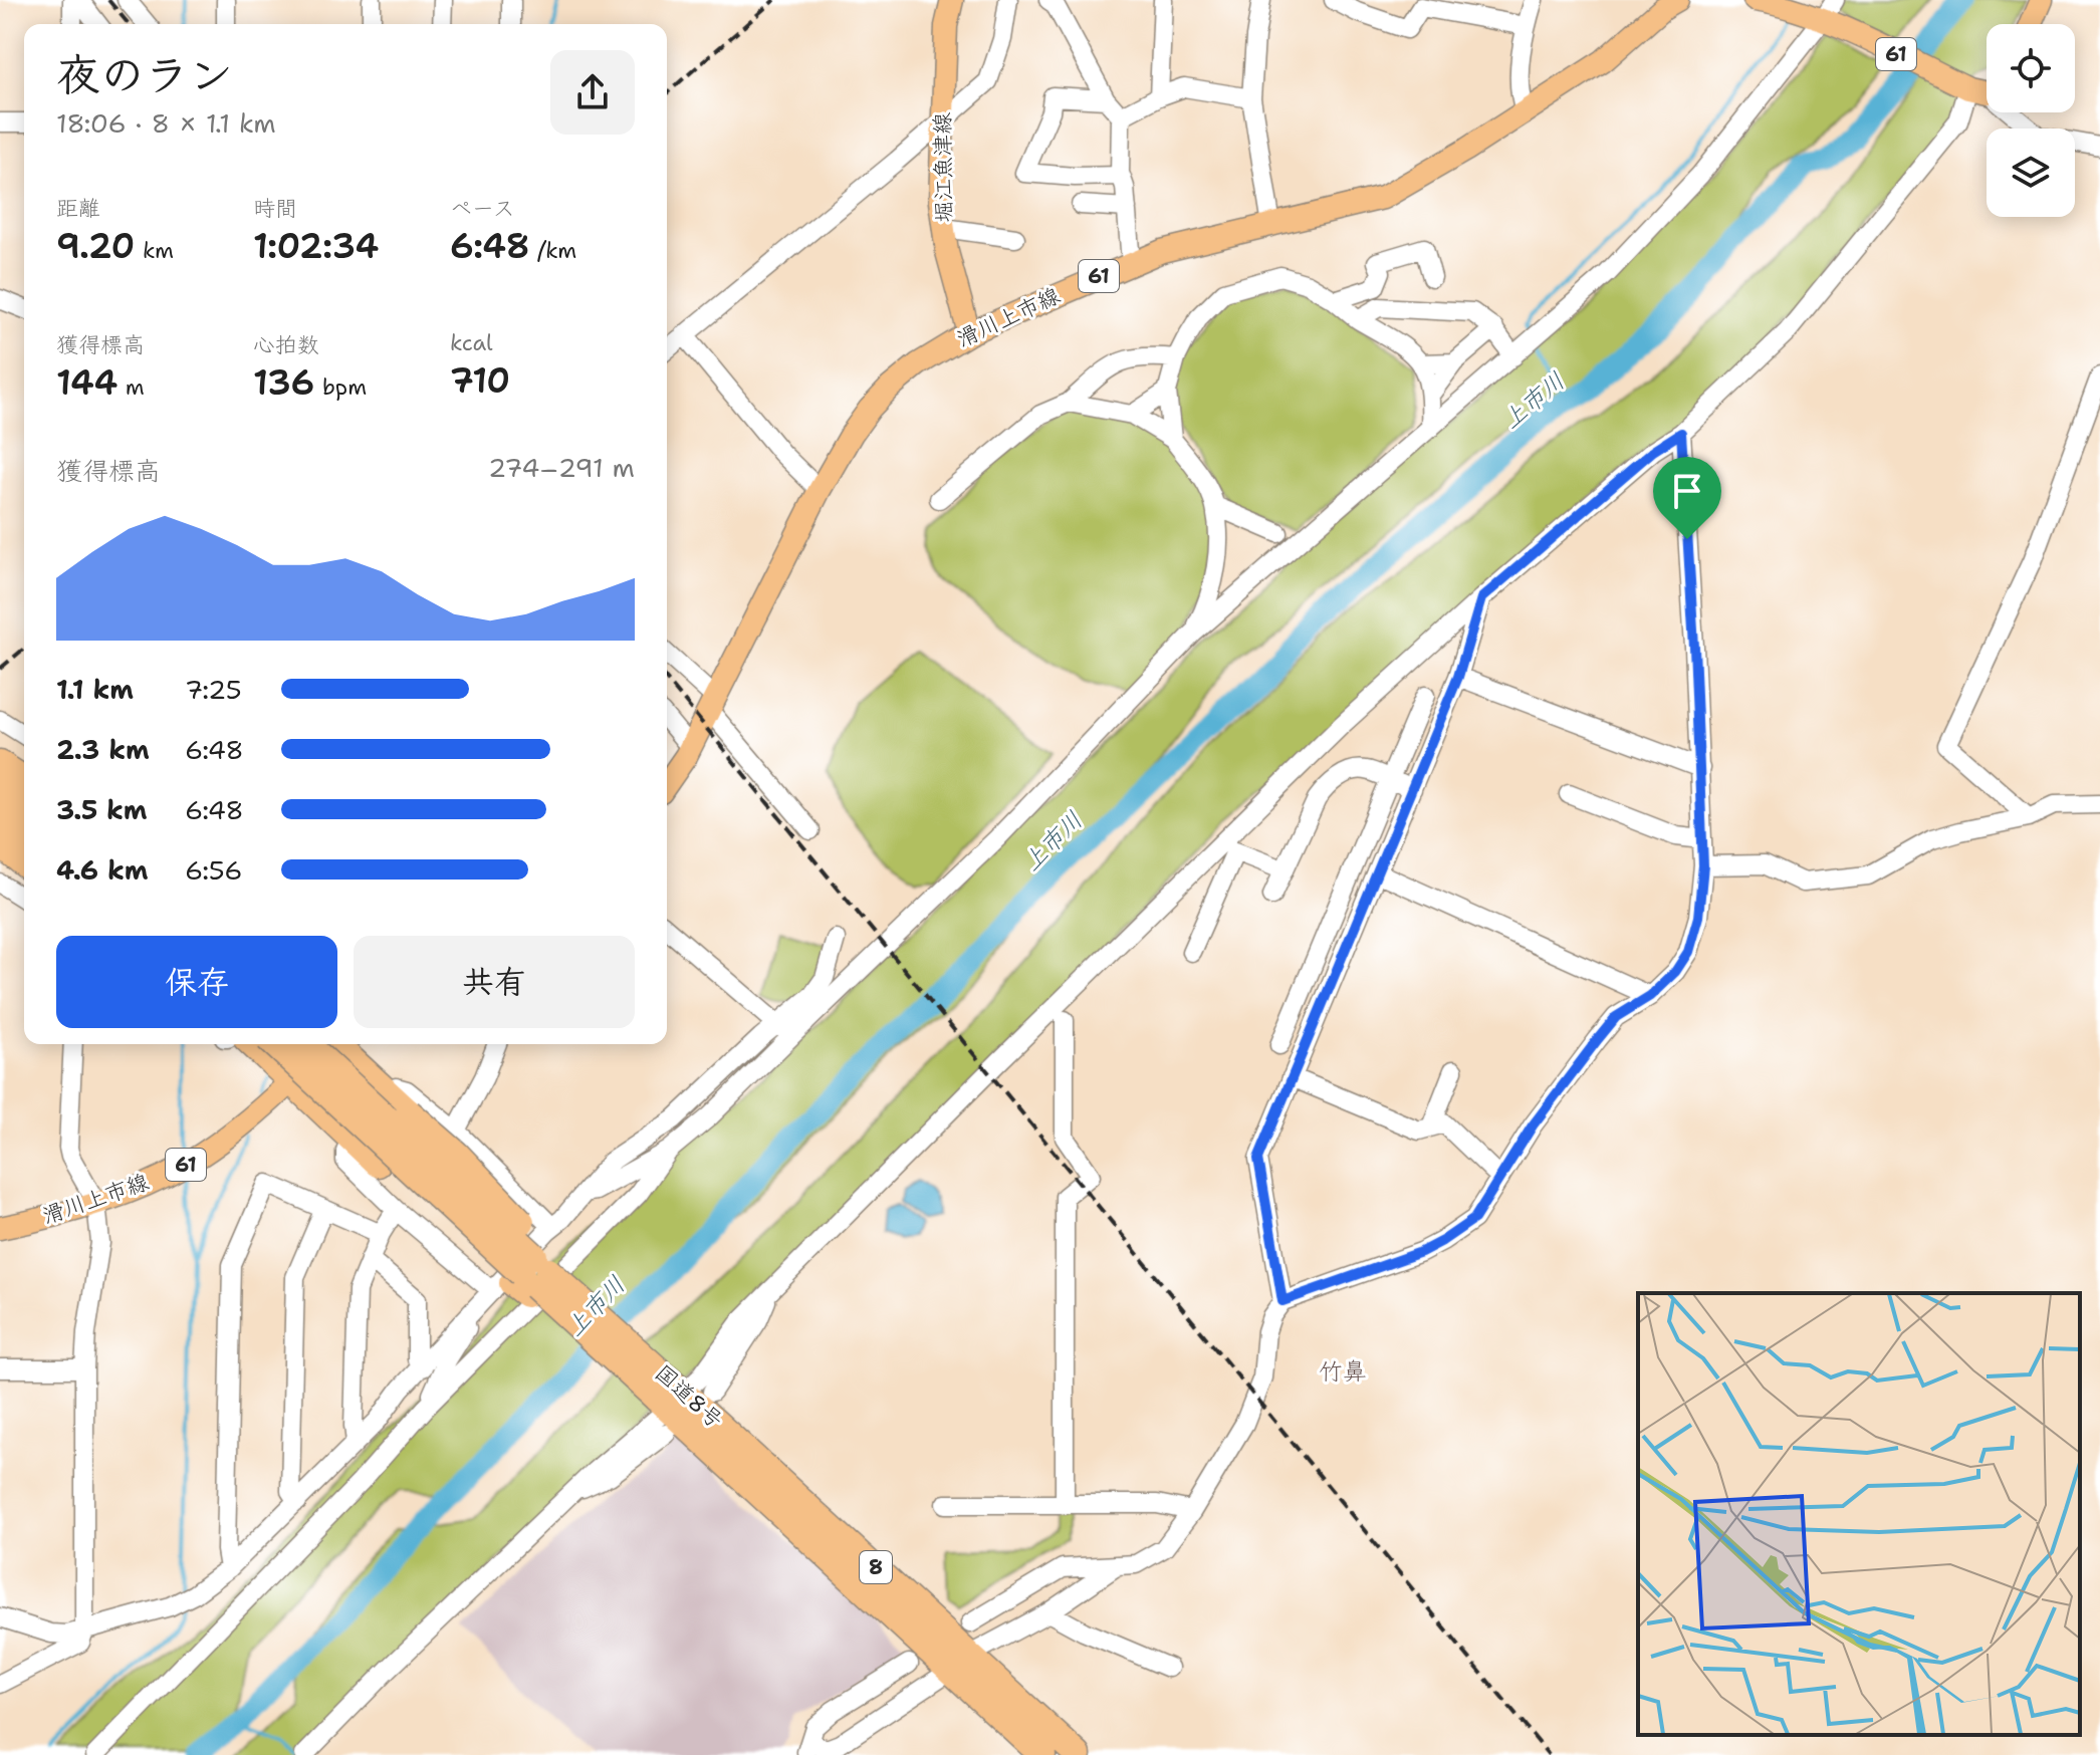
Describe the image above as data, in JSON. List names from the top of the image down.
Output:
{
  "streets": {
    "highway": ["国道8号", "8"],
    "main road": ["61", "堀江魚津線", "滑川上市線"]
  },
  "crossings": [
    ["堀江魚津線", "滑川上市線"],
    ["滑川上市線", "8"],
    ["国道8号", "8"]
  ],
  "districts": ["竹鼻"],
  "water": ["上市川"],
  "page": {
    "heading": ["夜のラン", "18:06 · 8 × 1.1 km"],
    "stats": [
      ["距離", "9.20 km"],
      ["時間", "1:02:34"],
      ["ペース", "6:48 /km"],
      ["獲得標高", "144 m"],
      ["心拍数", "136 bpm"],
      ["kcal", "710"]
    ],
    "chart": ["獲得標高", "274–291 m"],
    "list": [
      {
        "name": "1.1 km",
        "note": "7:25"
      },
      {
        "name": "2.3 km",
        "note": "6:48"
      },
      {
        "name": "3.5 km",
        "note": "6:48"
      },
      {
        "name": "4.6 km",
        "note": "6:56"
      }
    ],
    "buttons": ["保存", "共有"]
  }
}
